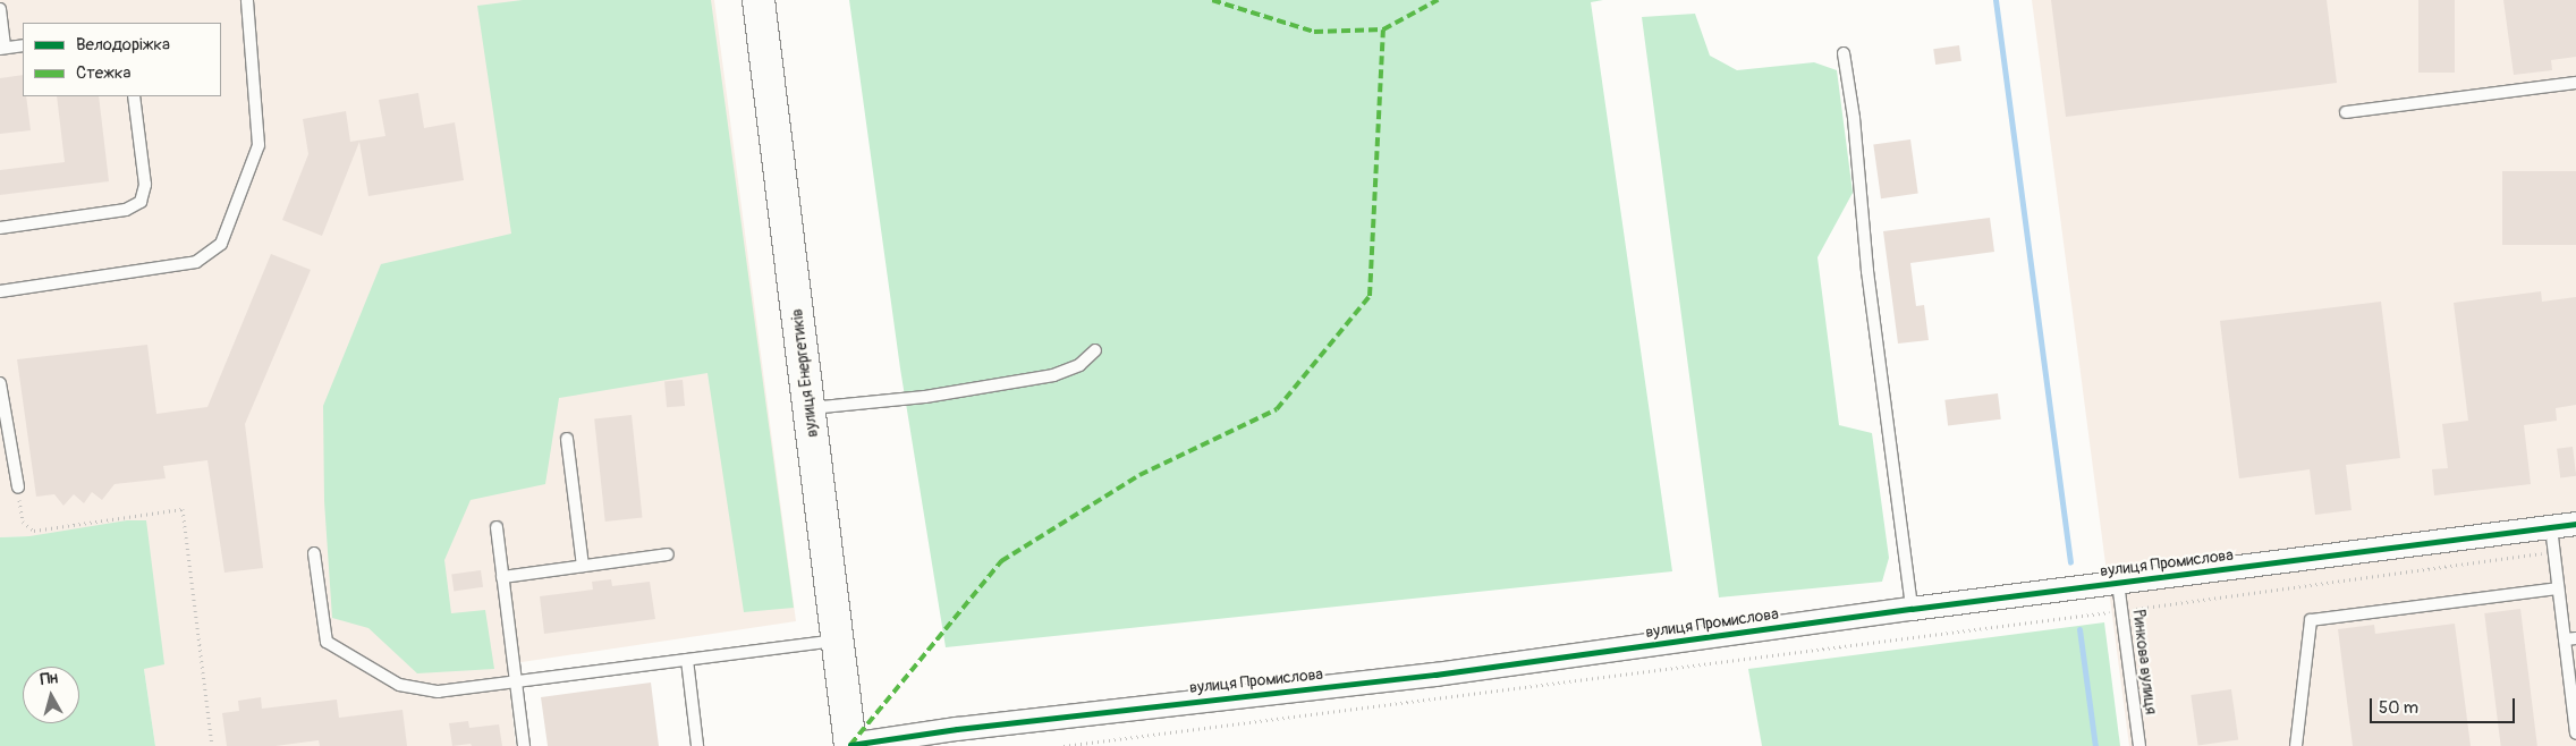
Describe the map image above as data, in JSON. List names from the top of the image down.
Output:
{
  "streets": {
    "main road": ["вулиця Енергетиків"],
    "street": ["вулиця Промислова"],
    "lane": ["Ринкова вулиця"]
  },
  "crossings": [
    ["вулиця Енергетиків", "вулиця Промислова"],
    ["вулиця Промислова", "Ринкова вулиця"]
  ],
  "legend": ["Велодоріжка", "Стежка"],
  "scale_bar": "50 m",
  "north": "top"
}
